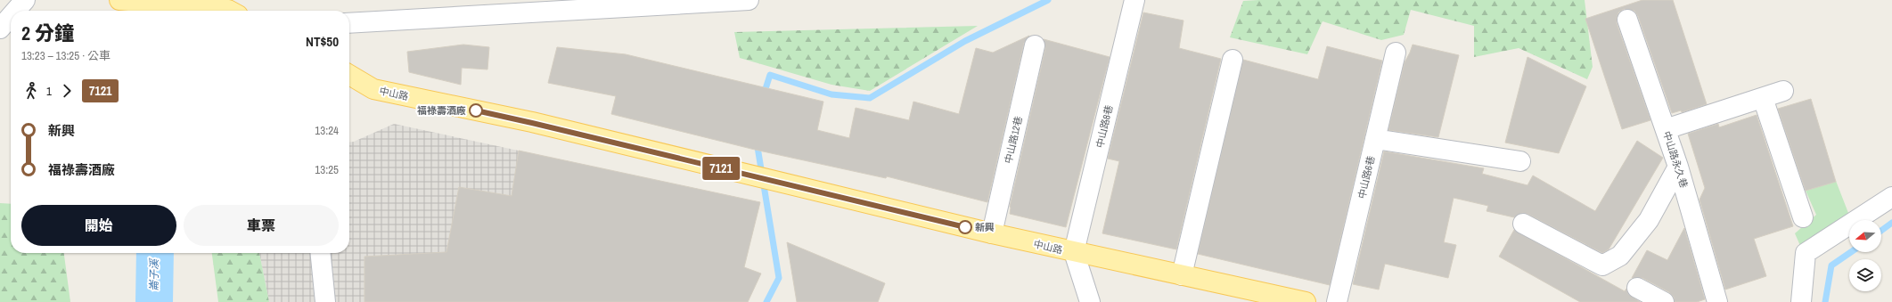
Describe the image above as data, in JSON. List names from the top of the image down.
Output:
{
  "streets": {
    "main road": ["中山路"],
    "street": [
      "中山路8巷",
      "中山路12巷",
      "中山路永久巷",
      "中山路6巷"
    ]
  },
  "crossings": [
    ["中山路", "中山路8巷"],
    ["中山路", "中山路12巷"]
  ],
  "water": ["崙子溪"],
  "places": ["福祿壽酒廠", "新興"],
  "lines": ["bus line 7121"],
  "north": "left",
  "page": {
    "on_map": "7121",
    "heading": ["2 分鐘", "13:23 – 13:25 · 公車", "NT$50"],
    "legs": ["1", "7121"],
    "list": [
      {
        "name": "新興",
        "value": "13:24"
      },
      {
        "name": "福祿壽酒廠",
        "value": "13:25"
      }
    ],
    "buttons": ["開始", "車票"]
  }
}
